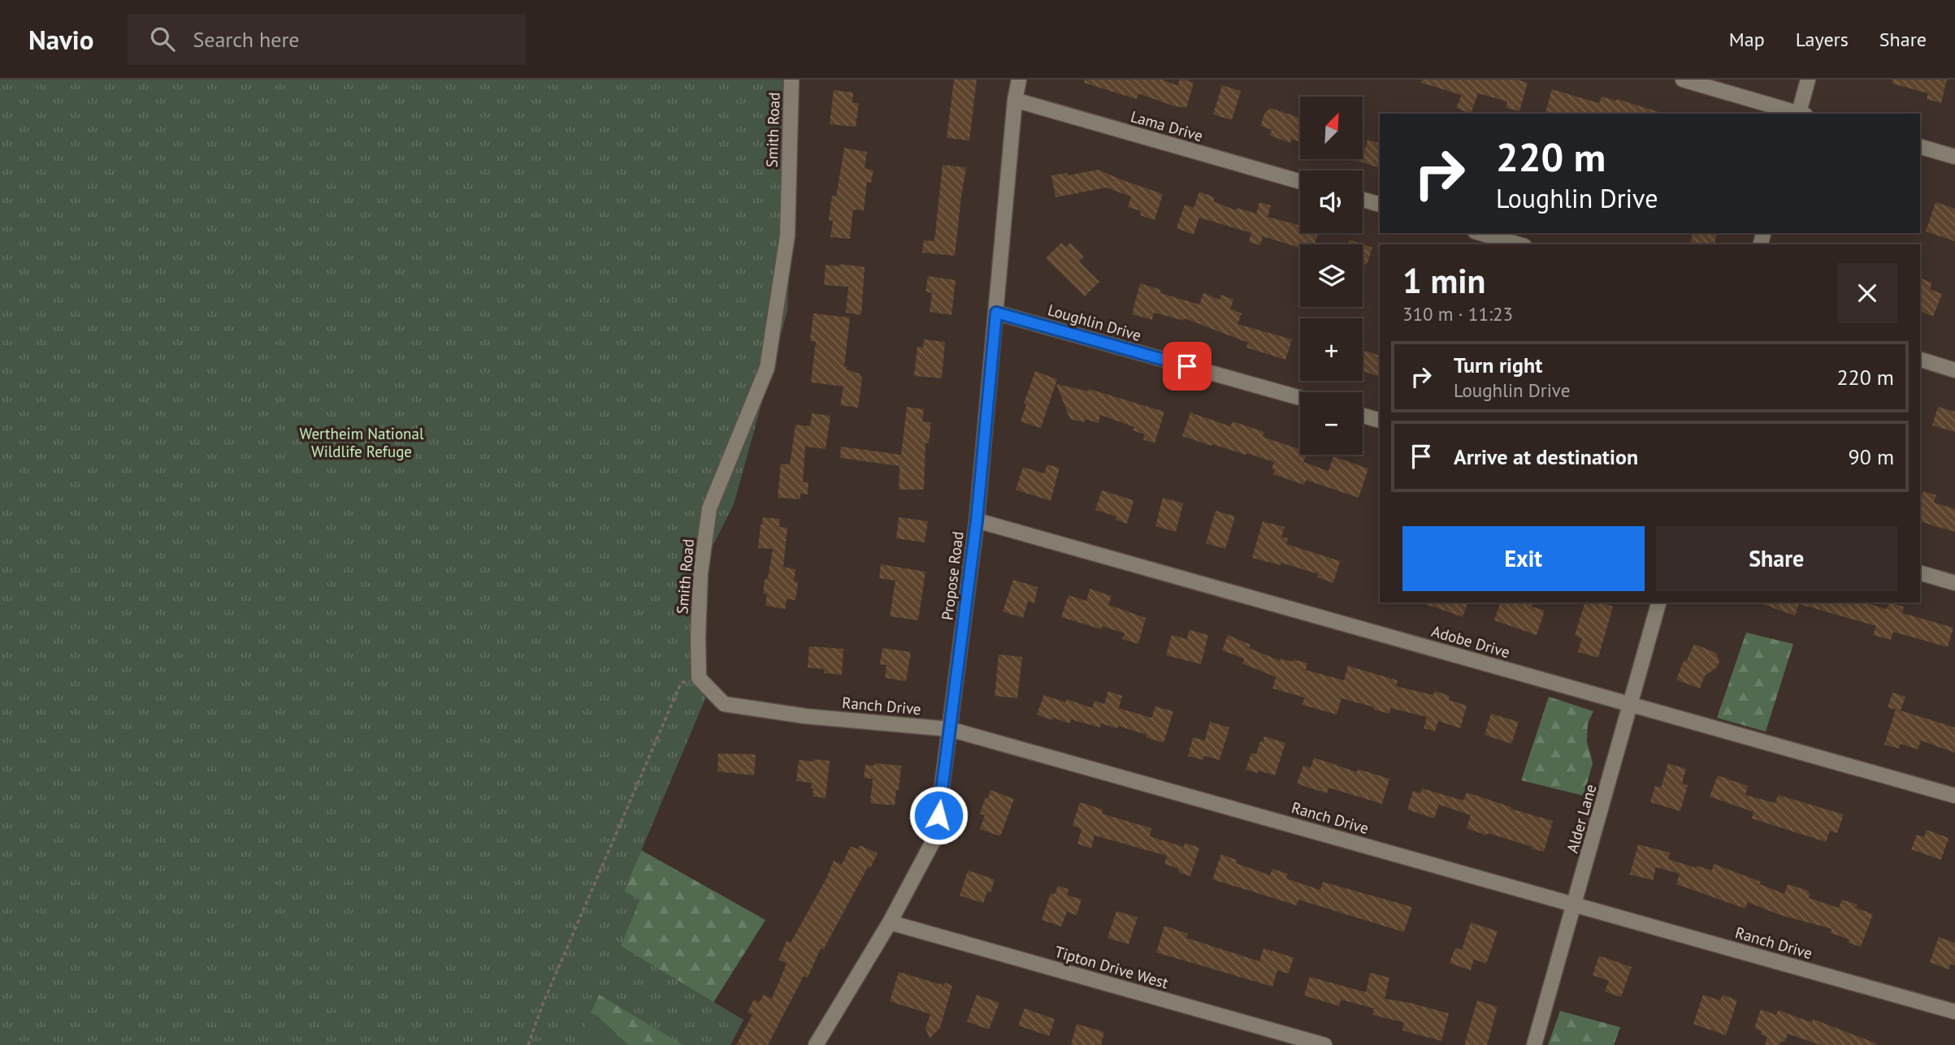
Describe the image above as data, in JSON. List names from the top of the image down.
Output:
{
  "streets": {
    "street": [
      "Lama Drive",
      "Smith Road",
      "Loughlin Drive",
      "Propose Road",
      "Adobe Drive",
      "Ranch Drive",
      "Alder Lane",
      "Tipton Drive West"
    ]
  },
  "crossings": [
    ["Lama Drive", "Propose Road"],
    ["Smith Road", "Ranch Drive"],
    ["Loughlin Drive", "Propose Road"],
    ["Propose Road", "Adobe Drive"],
    ["Propose Road", "Ranch Drive"],
    ["Propose Road", "Tipton Drive West"],
    ["Adobe Drive", "Alder Lane"],
    ["Ranch Drive", "Alder Lane"]
  ],
  "parks": ["Wertheim National Wildlife Refuge"],
  "north": "top right",
  "page": {
    "header": "Navio",
    "search": "Search here",
    "nav": ["Map", "Layers", "Share"],
    "map_buttons": ["+", "−"],
    "turn": ["220 m", "Loughlin Drive"],
    "heading": ["1 min", "310 m · 11:23"],
    "list": [
      {
        "name": "Turn right",
        "note": "Loughlin Drive",
        "value": "220 m"
      },
      {
        "name": "Arrive at destination",
        "value": "90 m"
      }
    ],
    "buttons": ["Exit", "Share"]
  }
}
